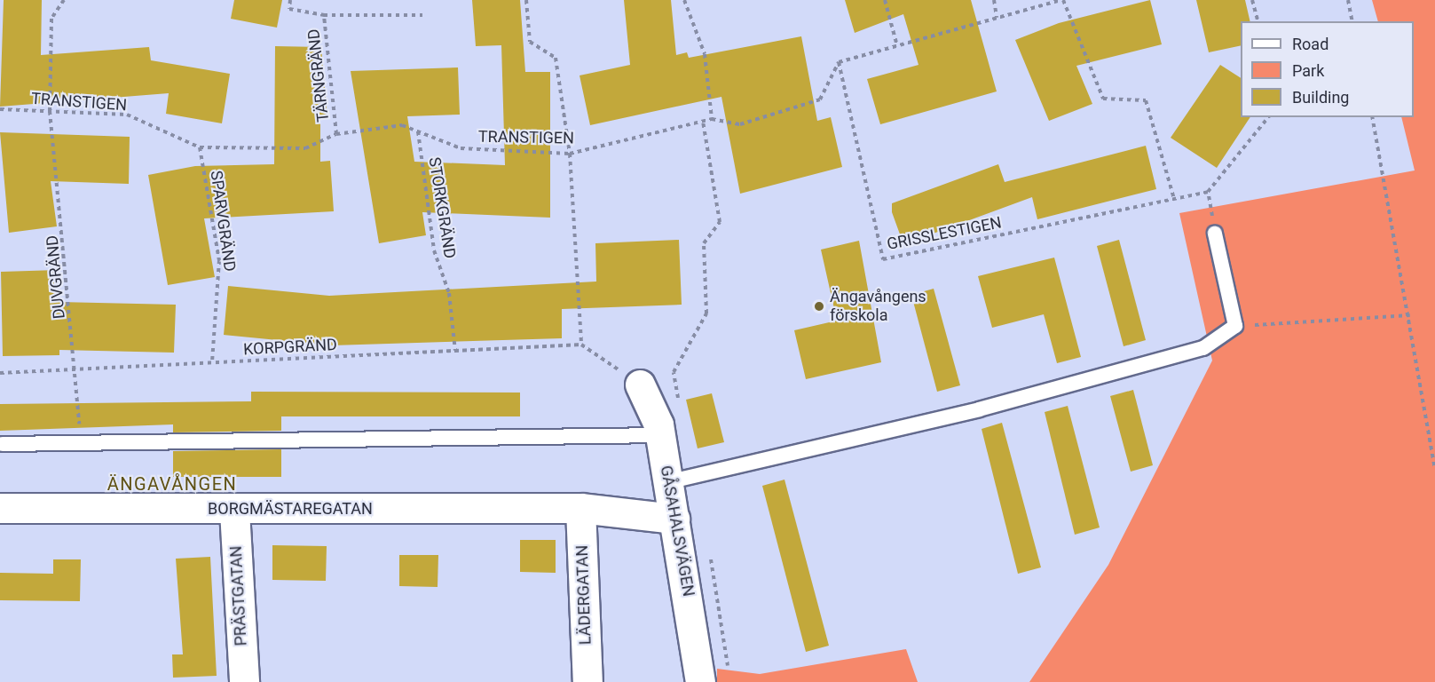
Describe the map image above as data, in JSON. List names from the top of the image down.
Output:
{
  "streets": {
    "street": [
      "BORGMÄSTAREGATAN",
      "GÅSAHALSVÄGEN",
      "LÄDERGATAN",
      "PRÄSTGATAN"
    ],
    "path": [
      "TÄRNGRÄND",
      "TRANSTIGEN",
      "STORKGRÄND",
      "SPARVGRÄND",
      "GRISSLESTIGEN",
      "DUVGRÄND",
      "KORPGRÄND"
    ]
  },
  "crossings": [
    ["TÄRNGRÄND", "TRANSTIGEN"],
    ["TRANSTIGEN", "STORKGRÄND"],
    ["TRANSTIGEN", "SPARVGRÄND"],
    ["TRANSTIGEN", "GRISSLESTIGEN"],
    ["TRANSTIGEN", "DUVGRÄND"],
    ["STORKGRÄND", "KORPGRÄND"],
    ["SPARVGRÄND", "KORPGRÄND"],
    ["DUVGRÄND", "KORPGRÄND"],
    ["BORGMÄSTAREGATAN", "GÅSAHALSVÄGEN"],
    ["BORGMÄSTAREGATAN", "LÄDERGATAN"],
    ["BORGMÄSTAREGATAN", "PRÄSTGATAN"]
  ],
  "districts": ["ÄNGAVÅNGEN"],
  "places": ["Ängavångens förskola"],
  "legend": ["Road", "Park", "Building"]
}
